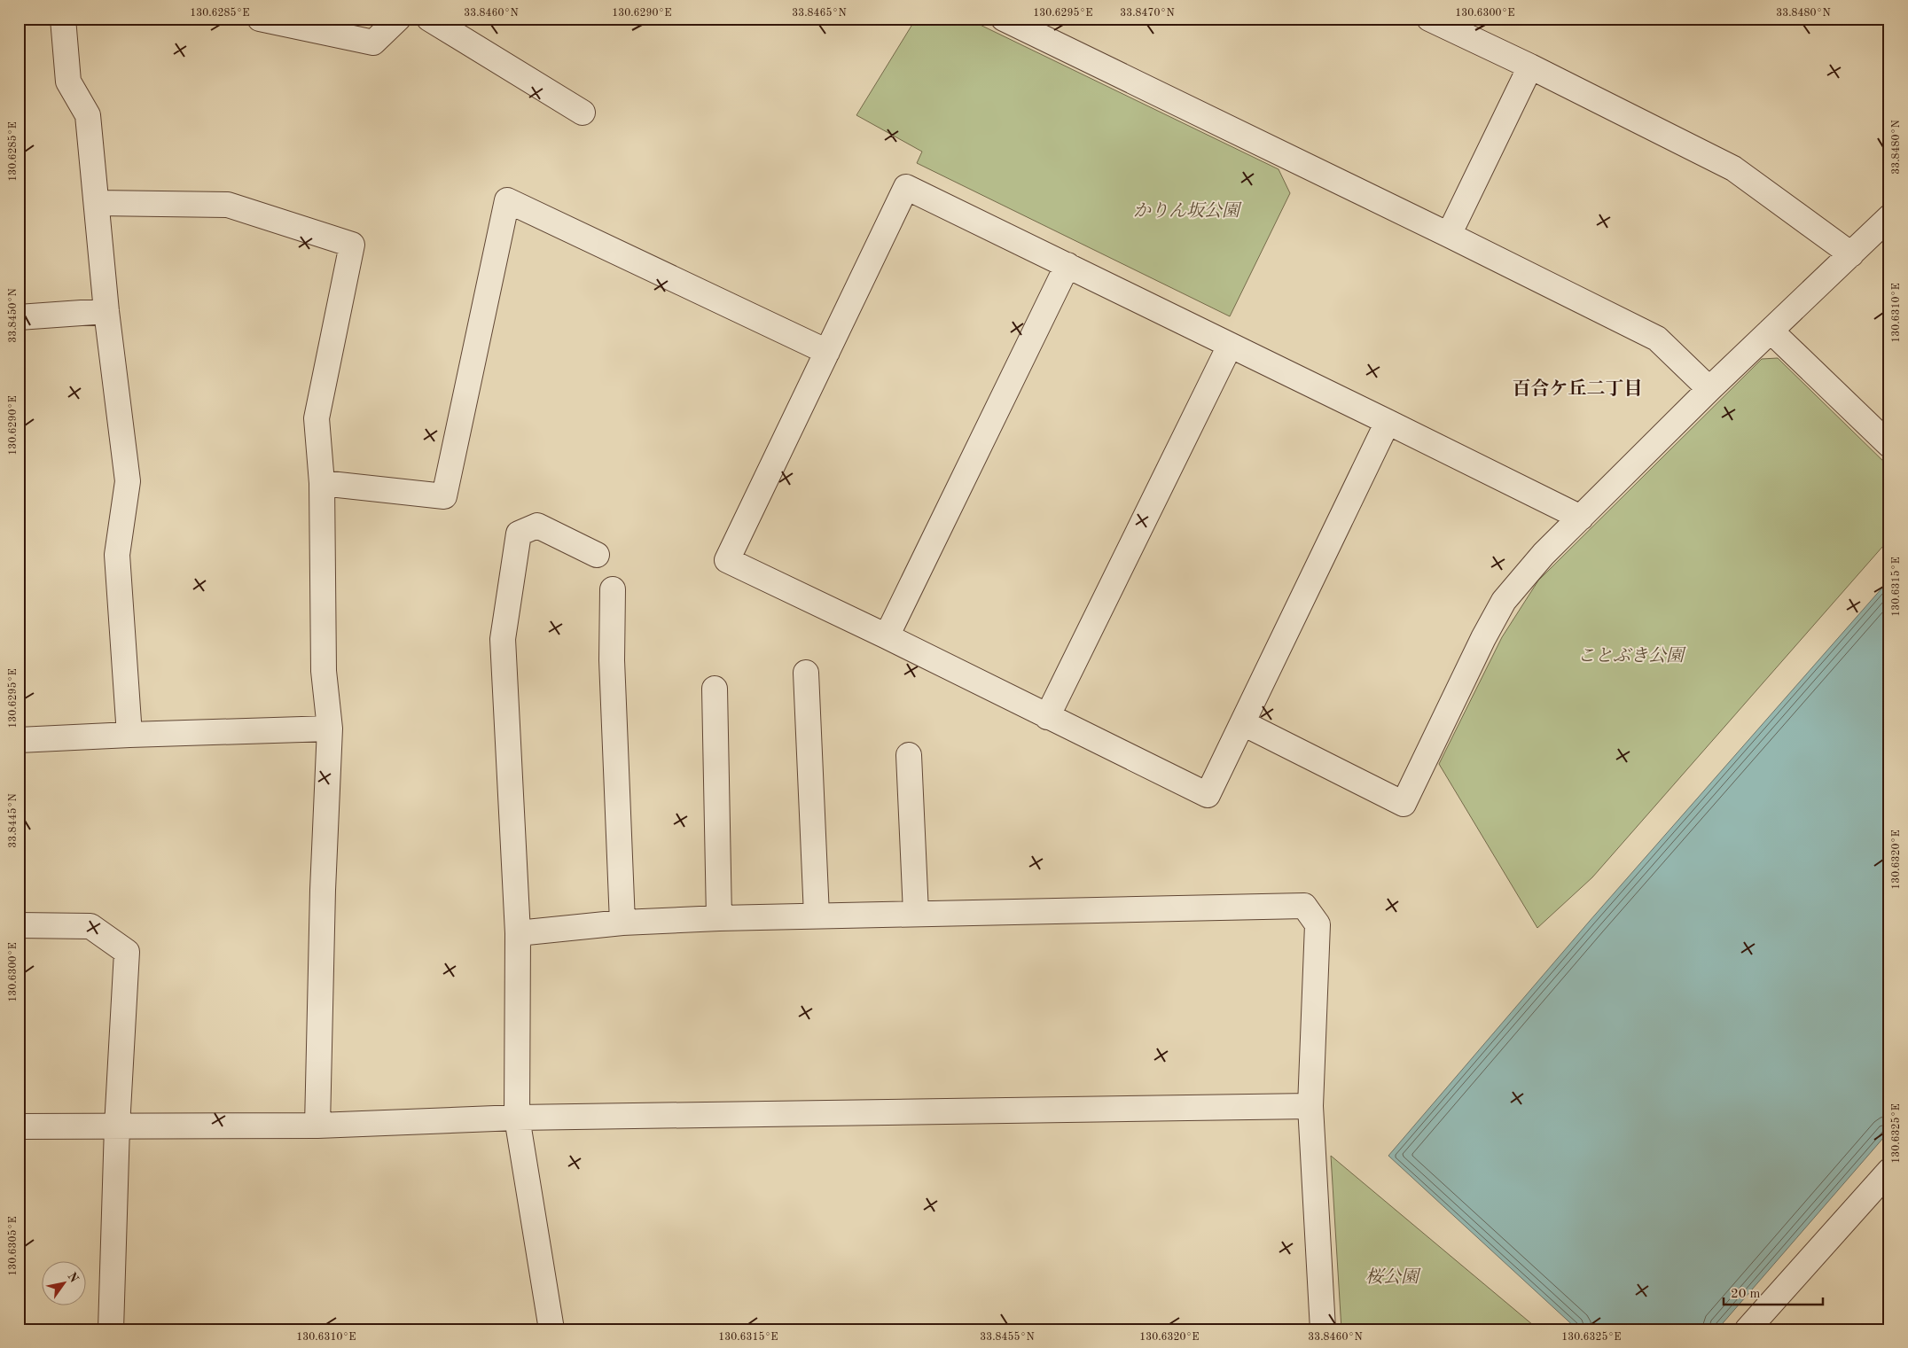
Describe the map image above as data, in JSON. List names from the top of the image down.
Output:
{
  "districts": ["百合ケ丘二丁目"],
  "parks": ["かりん坂公園", "ことぶき公園", "桜公園"],
  "scale_bar": "20 m",
  "north": "top right",
  "coordinates": [
    "130.6285°E",
    "33.8460°N",
    "130.6290°E",
    "33.8465°N",
    "130.6295°E",
    "33.8470°N",
    "130.6300°E",
    "33.8480°N",
    "130.6310°E",
    "33.8450°N",
    "130.6315°E",
    "33.8445°N",
    "130.6320°E",
    "130.6325°E",
    "130.6305°E",
    "33.8455°N"
  ]
}
